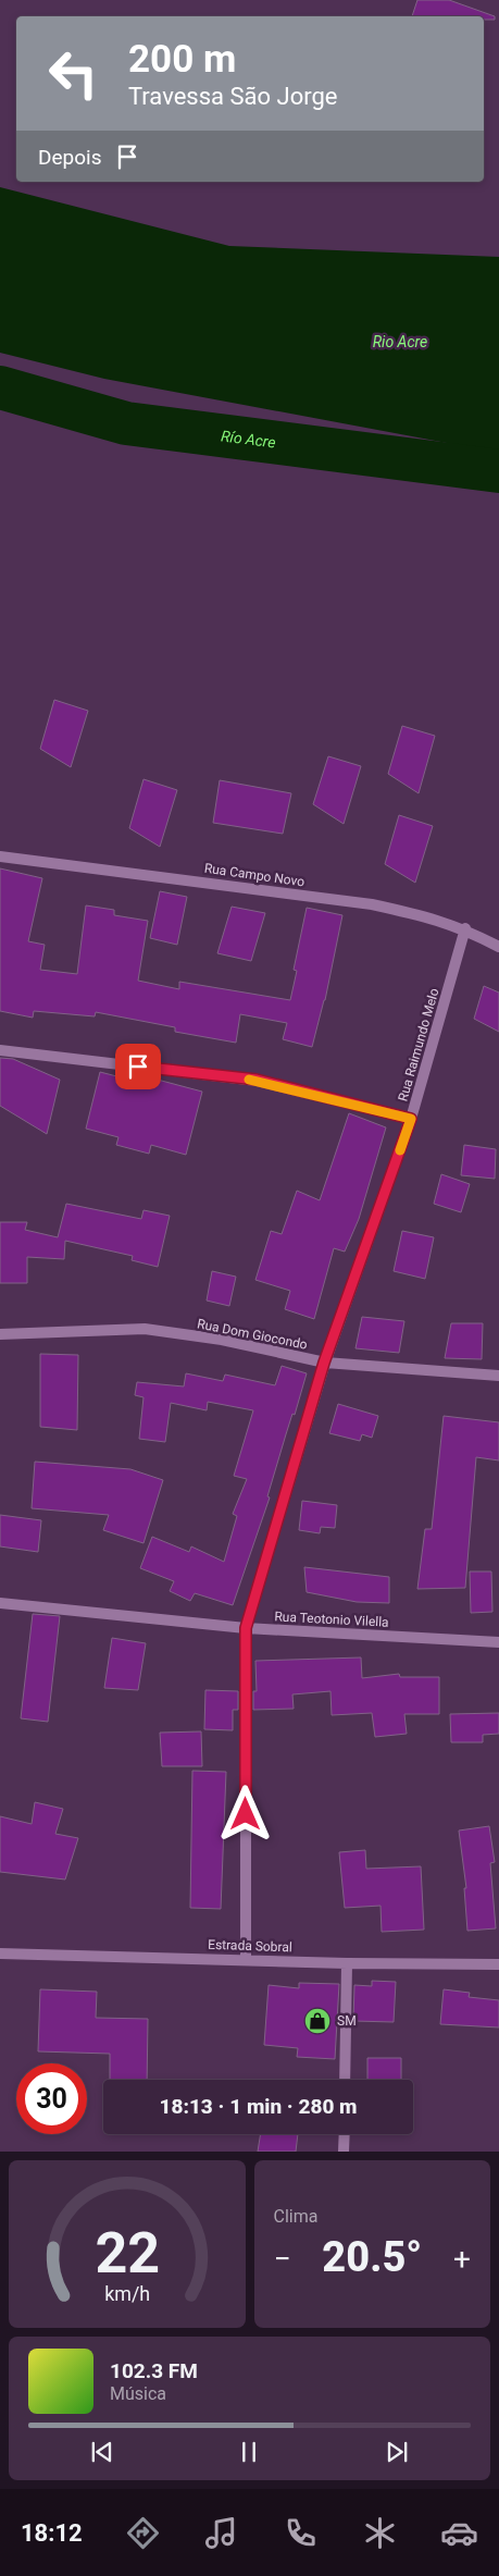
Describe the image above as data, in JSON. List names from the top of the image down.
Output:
{
  "streets": {
    "street": [
      "Rua Campo Novo",
      "Rua Raimundo Melo",
      "Rua Dom Giocondo",
      "Rua Teotonio Vilella",
      "Estrada Sobral"
    ]
  },
  "crossings": [
    ["Rua Campo Novo", "Rua Raimundo Melo"],
    ["Rua Raimundo Melo", "Rua Dom Giocondo"],
    ["Rua Raimundo Melo", "Rua Teotonio Vilella"],
    ["Rua Raimundo Melo", "Estrada Sobral"]
  ],
  "water": ["Rio Acre", "Río Acre"],
  "places": {
    "shop": ["SM"]
  },
  "page": {
    "turn": ["200 m", "Travessa São Jorge"],
    "then": "Depois",
    "limit": "30",
    "trip": "18:13 · 1 min · 280 m",
    "tile": "Clima",
    "heat": ["−", "20.5°", "+"],
    "song": ["102.3 FM", "Música"],
    "tabs": "18:12",
    "gauge": ["22", "km/h"]
  }
}
